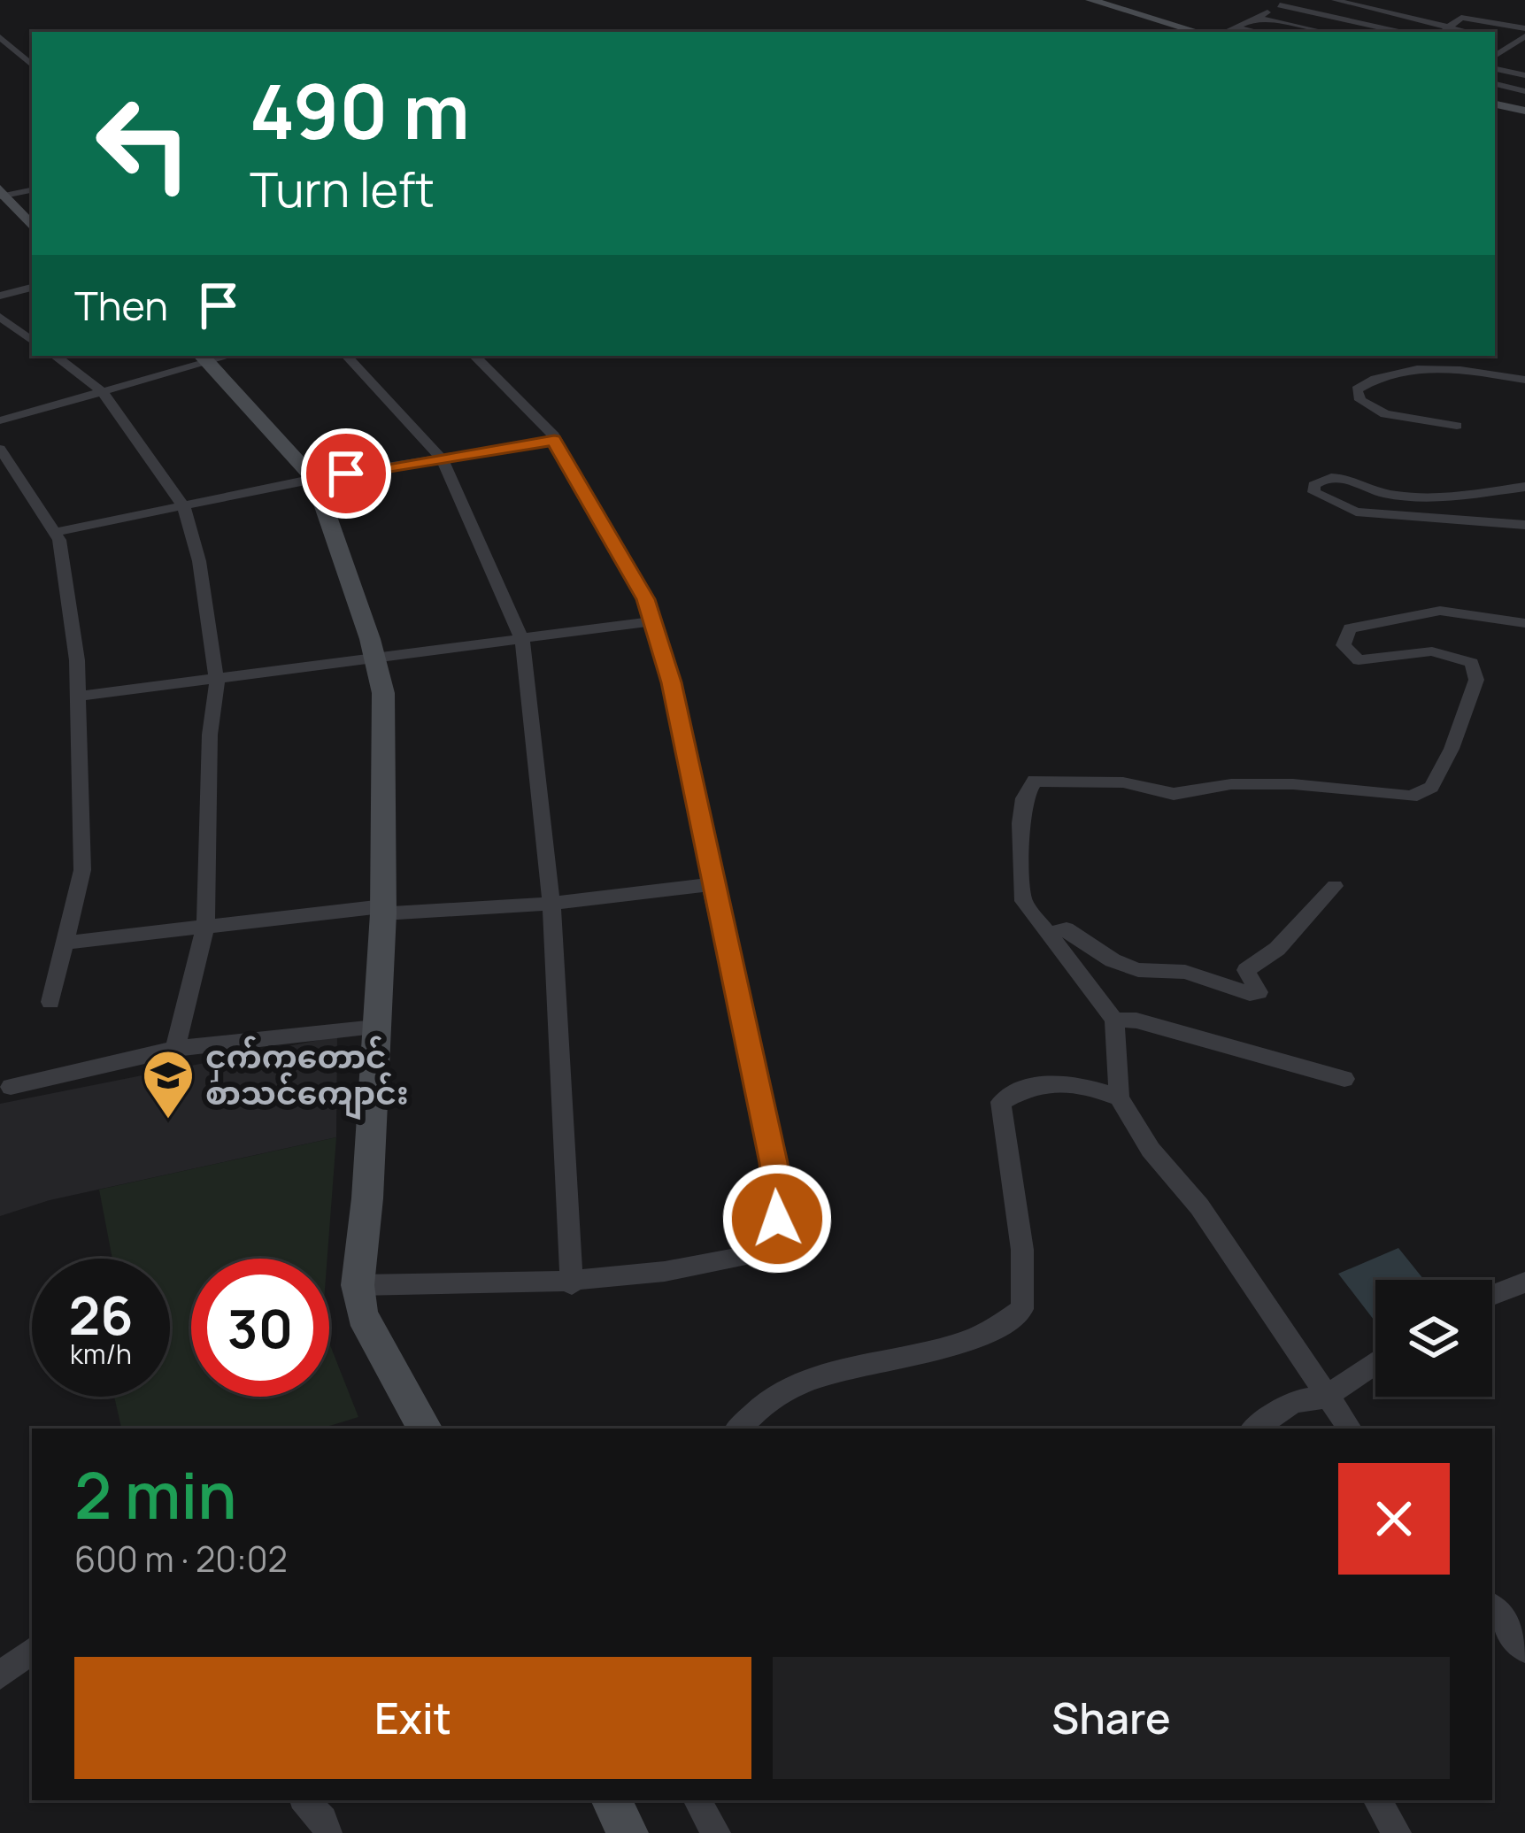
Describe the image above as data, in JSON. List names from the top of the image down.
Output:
{
  "places": {
    "school or university": ["ငှက်ကတောင် စာသင်ကျောင်း"]
  },
  "page": {
    "turn": ["490 m", "Turn left"],
    "then": "Then",
    "speed": "26 km/h",
    "limit": "30",
    "heading": ["2 min", "600 m · 20:02"],
    "buttons": ["Exit", "Share"]
  }
}
